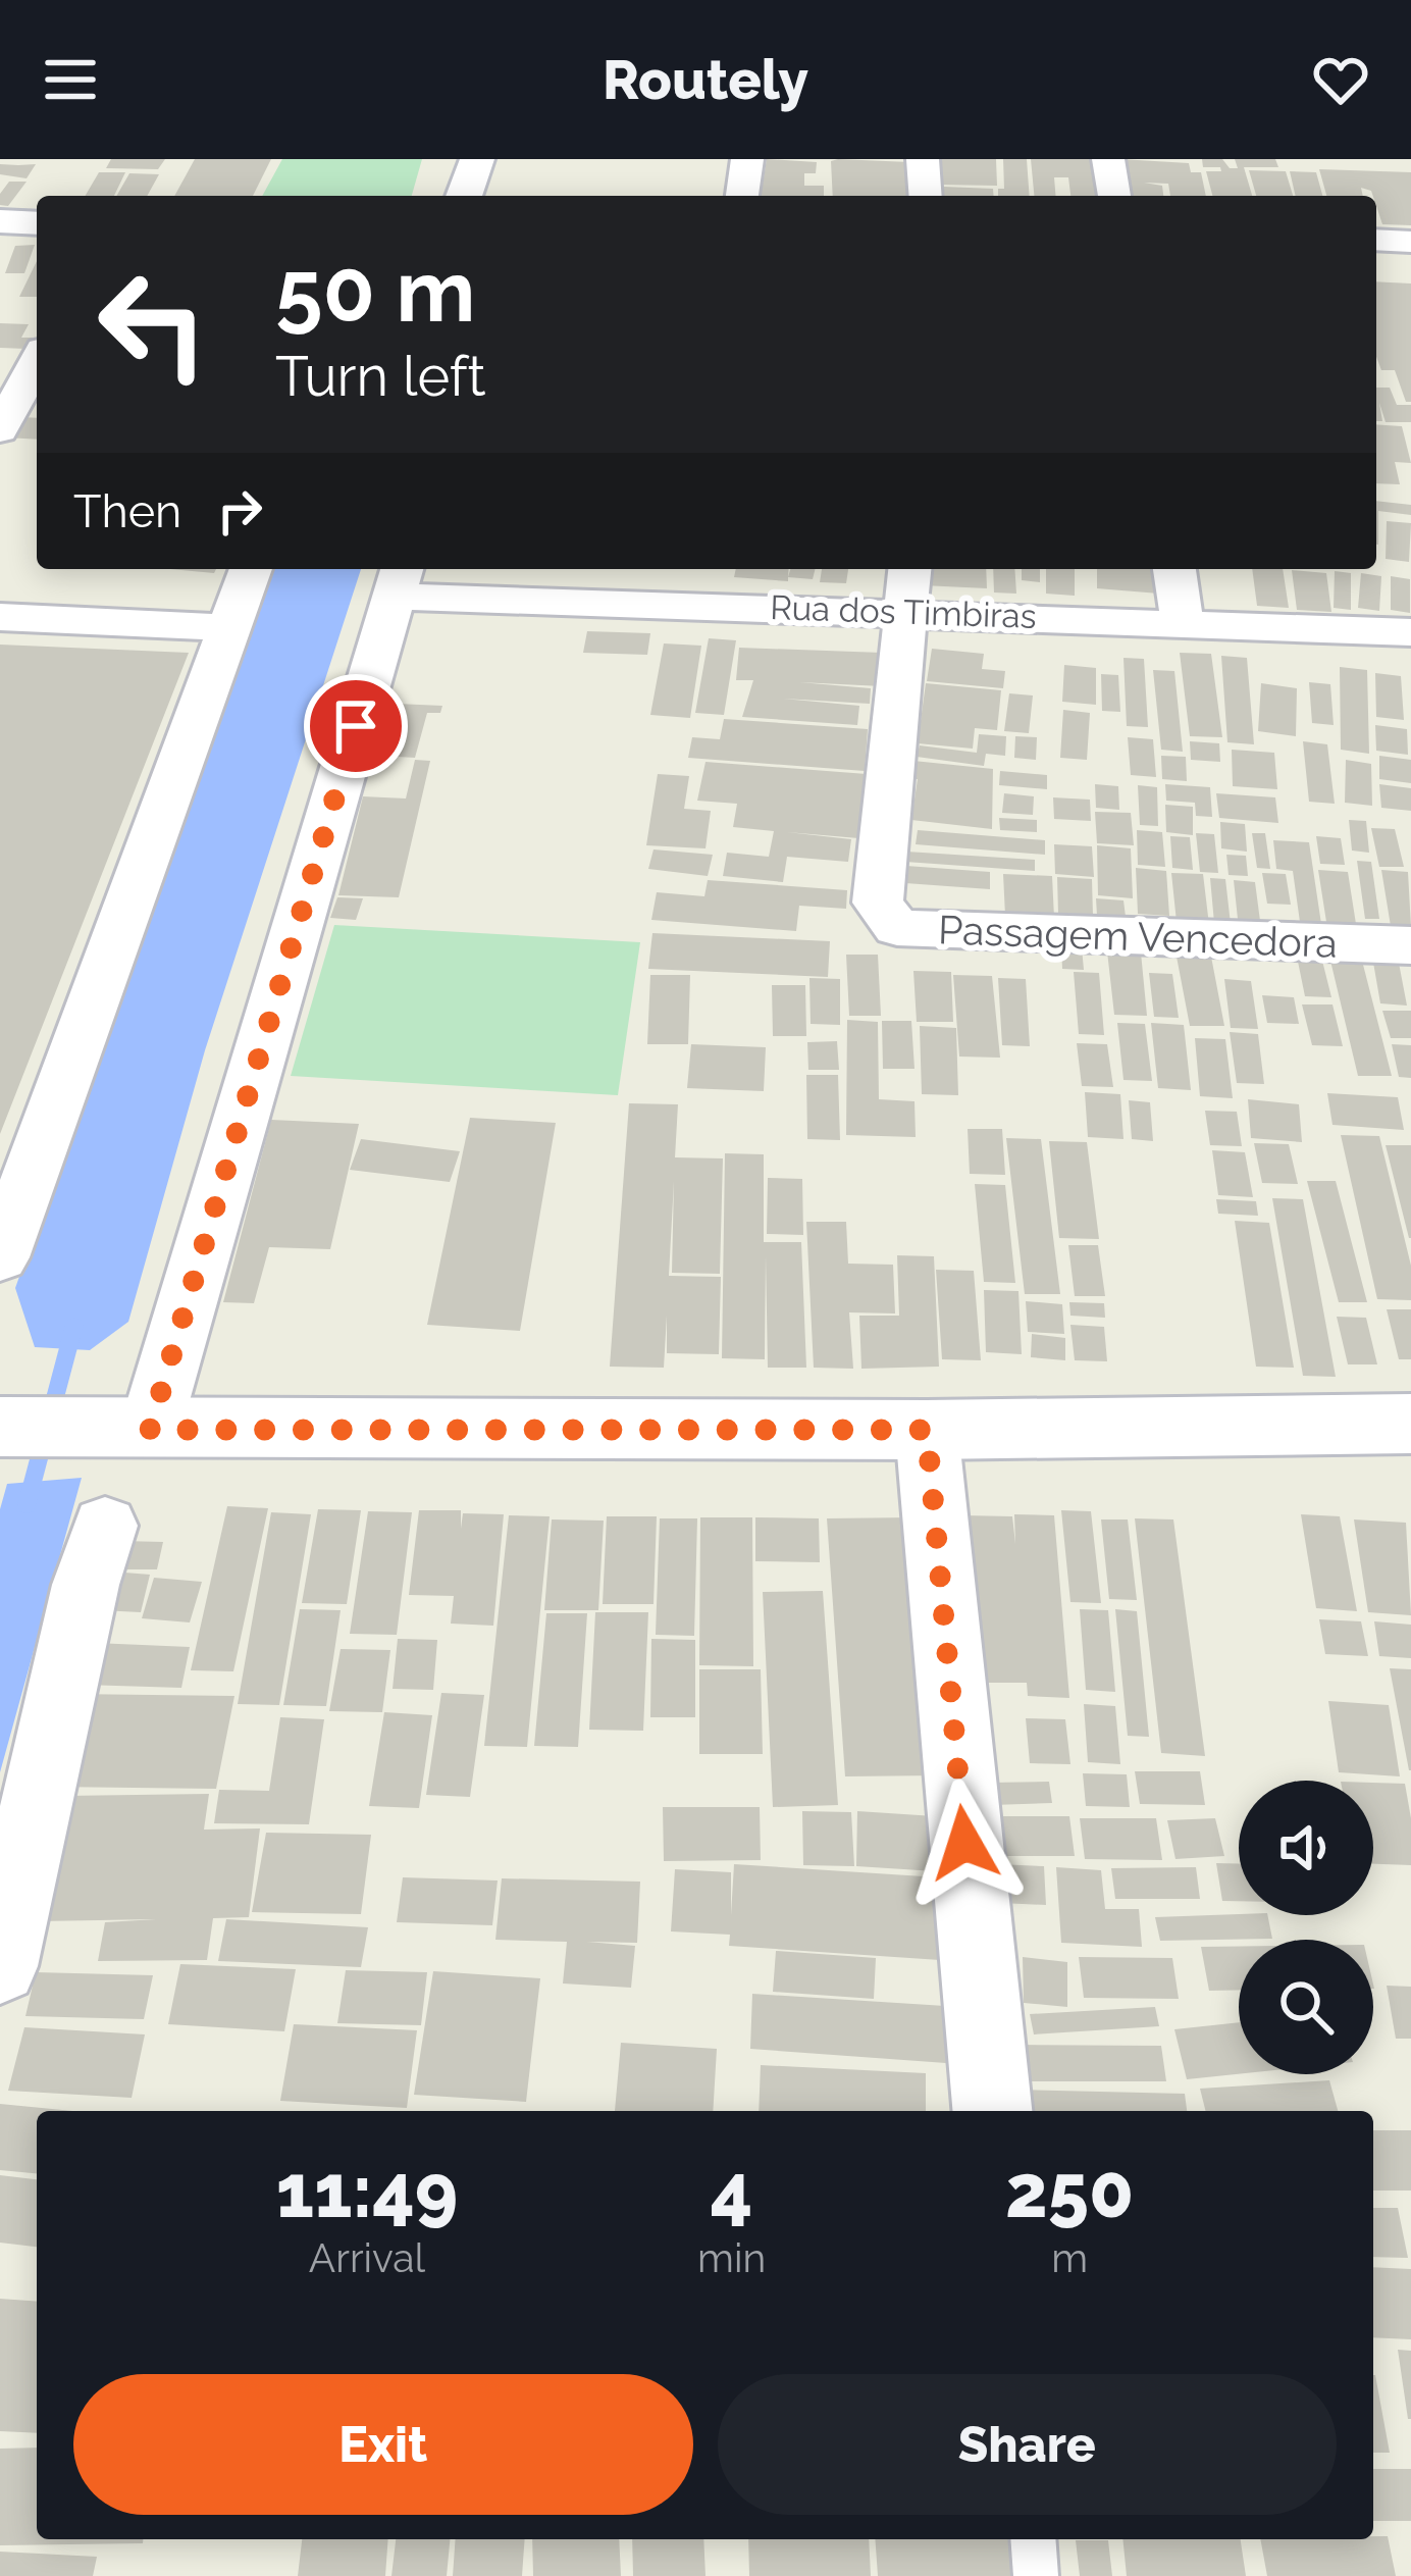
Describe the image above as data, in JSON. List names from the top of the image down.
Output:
{
  "streets": {
    "street": ["Rua dos Timbiras", "Passagem Vencedora"]
  },
  "crossings": [
    ["Rua dos Timbiras", "Passagem Vencedora"]
  ],
  "page": {
    "header": "Routely",
    "turn": ["50 m", "Turn left"],
    "then": "Then",
    "eta": [
      "11:49",
      "Arrival",
      "4",
      "min",
      "250",
      "m"
    ],
    "buttons": ["Exit", "Share"]
  }
}
